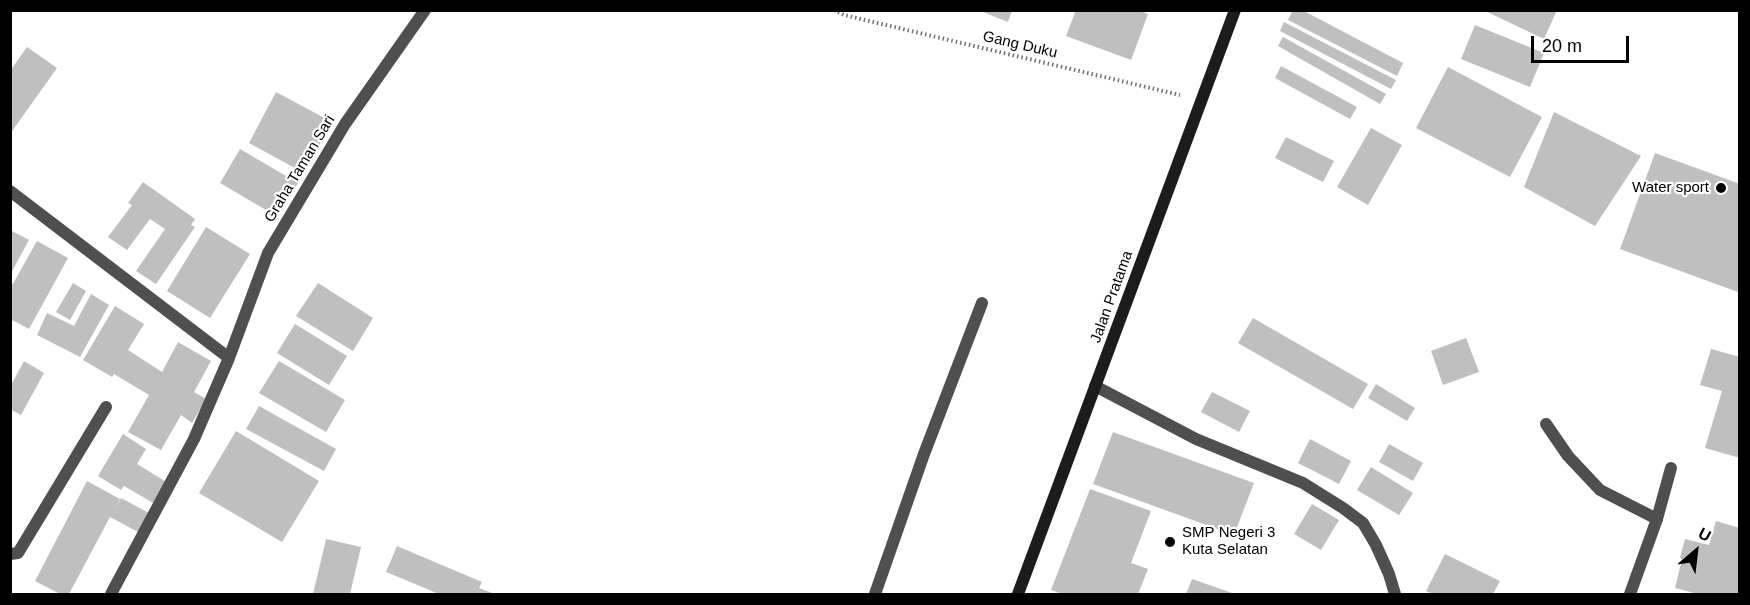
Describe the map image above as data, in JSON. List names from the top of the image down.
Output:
{
  "streets": {
    "street": ["Graha Taman Sari", "Jalan Pratama"],
    "path": ["Gang Duku"]
  },
  "crossings": [
    ["Gang Duku", "Jalan Pratama"]
  ],
  "places": ["Water sport", "SMP Negeri 3 Kuta Selatan"],
  "scale_bar": "20 m",
  "north": "top right"
}
